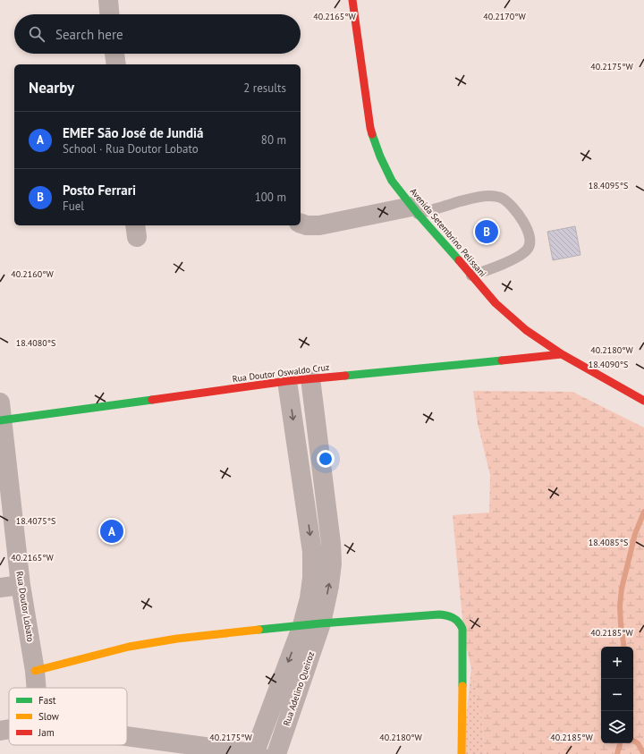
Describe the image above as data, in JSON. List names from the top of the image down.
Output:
{
  "streets": {
    "street": [
      "Avenida Setembrino Pelissani",
      "Rua Doutor Oswaldo Cruz",
      "Rua Doutor Lobato",
      "Rua Adelino Queiroz"
    ]
  },
  "crossings": [
    ["Avenida Setembrino Pelissani", "Rua Doutor Oswaldo Cruz"],
    ["Rua Doutor Oswaldo Cruz", "Rua Doutor Lobato"],
    ["Rua Doutor Oswaldo Cruz", "Rua Adelino Queiroz"]
  ],
  "legend": ["Fast", "Slow", "Jam"],
  "page": {
    "search": "Search here",
    "heading": ["Nearby", "2 results"],
    "list": [
      {
        "mark": "A",
        "name": "EMEF São José de Jundiá",
        "note": "School · Rua Doutor Lobato",
        "value": "80 m"
      },
      {
        "mark": "B",
        "name": "Posto Ferrari",
        "note": "Fuel",
        "value": "100 m"
      }
    ],
    "pins": ["B", "A"],
    "map_buttons": ["+", "−"]
  },
  "coordinates": [
    "40.2165°W",
    "40.2170°W",
    "40.2175°W",
    "18.4095°S",
    "40.2160°W",
    "18.4080°S",
    "40.2180°W",
    "18.4090°S",
    "18.4075°S",
    "18.4085°S",
    "40.2185°W"
  ]
}
